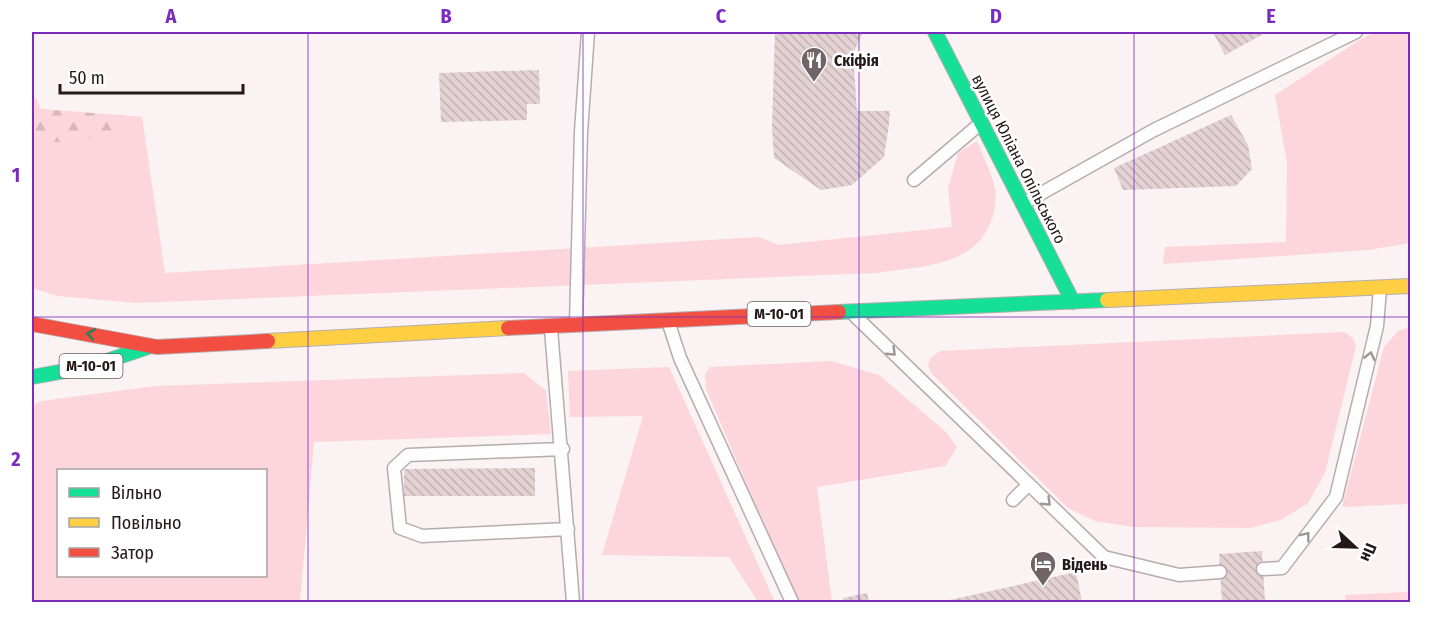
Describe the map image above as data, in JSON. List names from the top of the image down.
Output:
{
  "streets": {
    "main road": ["вулиця Юліана Опільського", "М-10-01"]
  },
  "crossings": [
    ["вулиця Юліана Опільського", "М-10-01"]
  ],
  "places": {
    "restaurant": ["Скіфія"],
    "hotel": ["Відень"]
  },
  "legend": ["Вільно", "Повільно", "Затор"],
  "scale_bar": "50 m",
  "north": "right",
  "grid": {
    "columns": [
      "A",
      "B",
      "C",
      "D",
      "E"
    ],
    "rows": ["1", "2"]
  }
}
